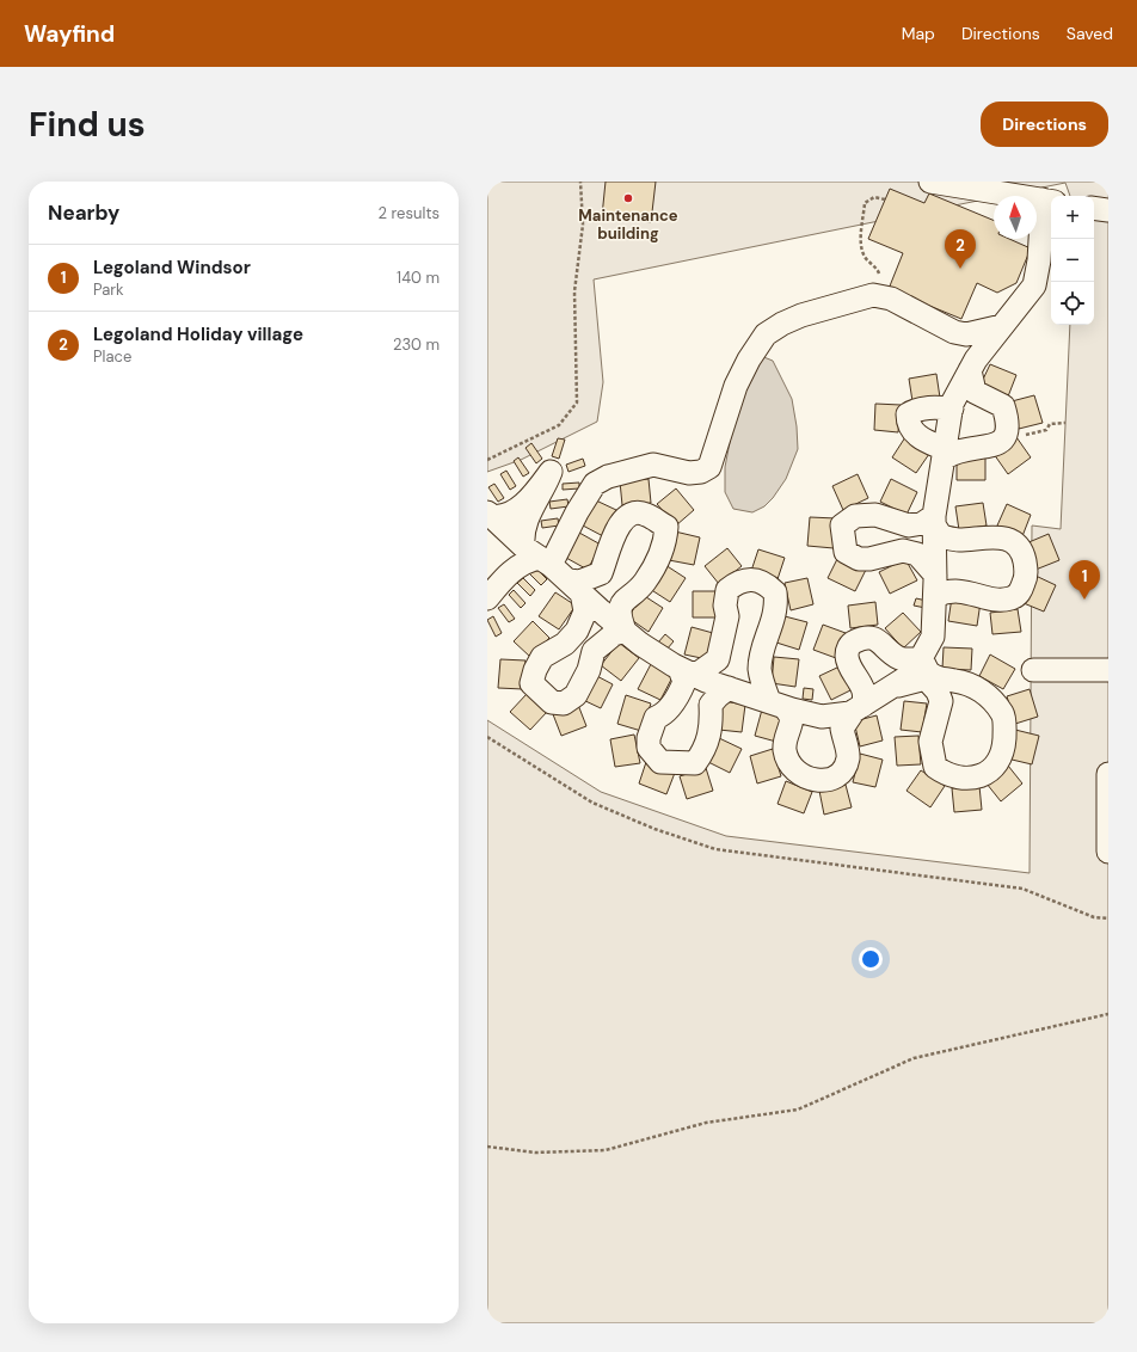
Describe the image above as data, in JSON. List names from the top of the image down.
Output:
{
  "places": ["Maintenance building"],
  "north": "top",
  "page": {
    "header": "Wayfind",
    "nav": ["Map", "Directions", "Saved"],
    "buttons": "Directions",
    "title": "Find us",
    "heading": ["Nearby", "2 results"],
    "map_buttons": ["+", "−"],
    "pins": ["2", "1"],
    "list": [
      {
        "mark": "1",
        "name": "Legoland Windsor",
        "note": "Park",
        "value": "140 m"
      },
      {
        "mark": "2",
        "name": "Legoland Holiday village",
        "note": "Place",
        "value": "230 m"
      }
    ]
  }
}
